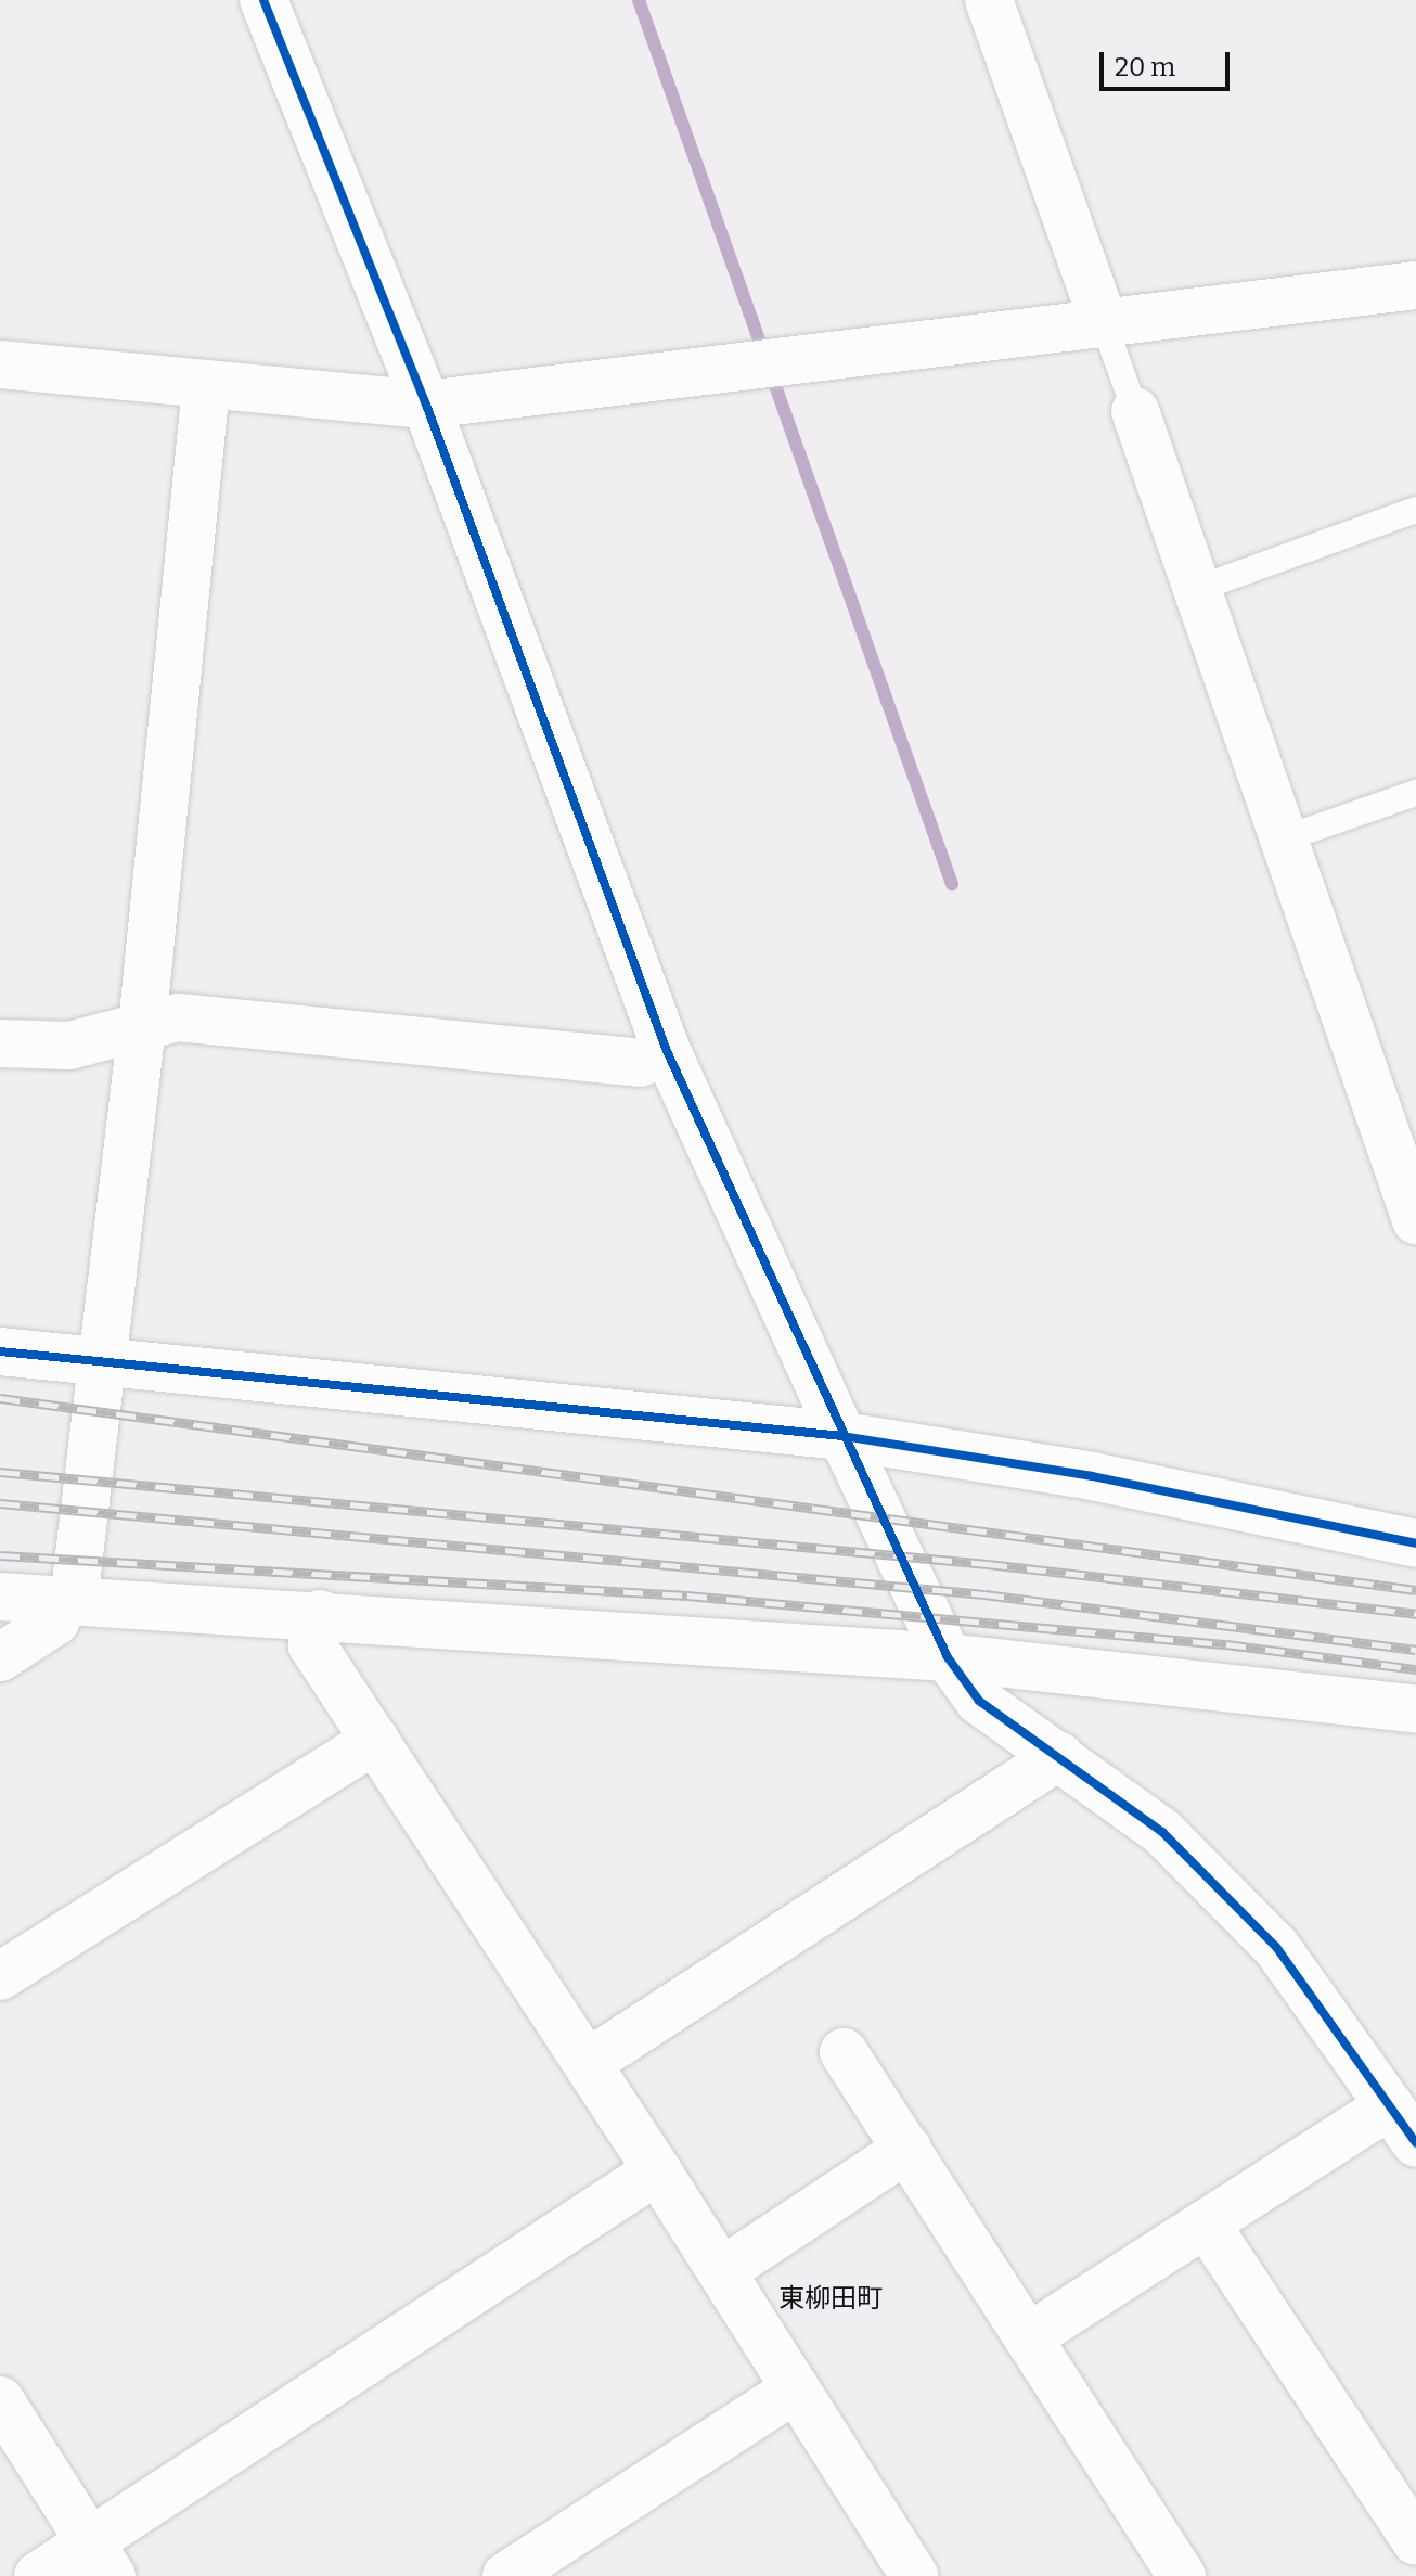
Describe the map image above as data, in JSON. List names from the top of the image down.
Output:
{
  "districts": ["東柳田町"],
  "scale_bar": "20 m"
}
